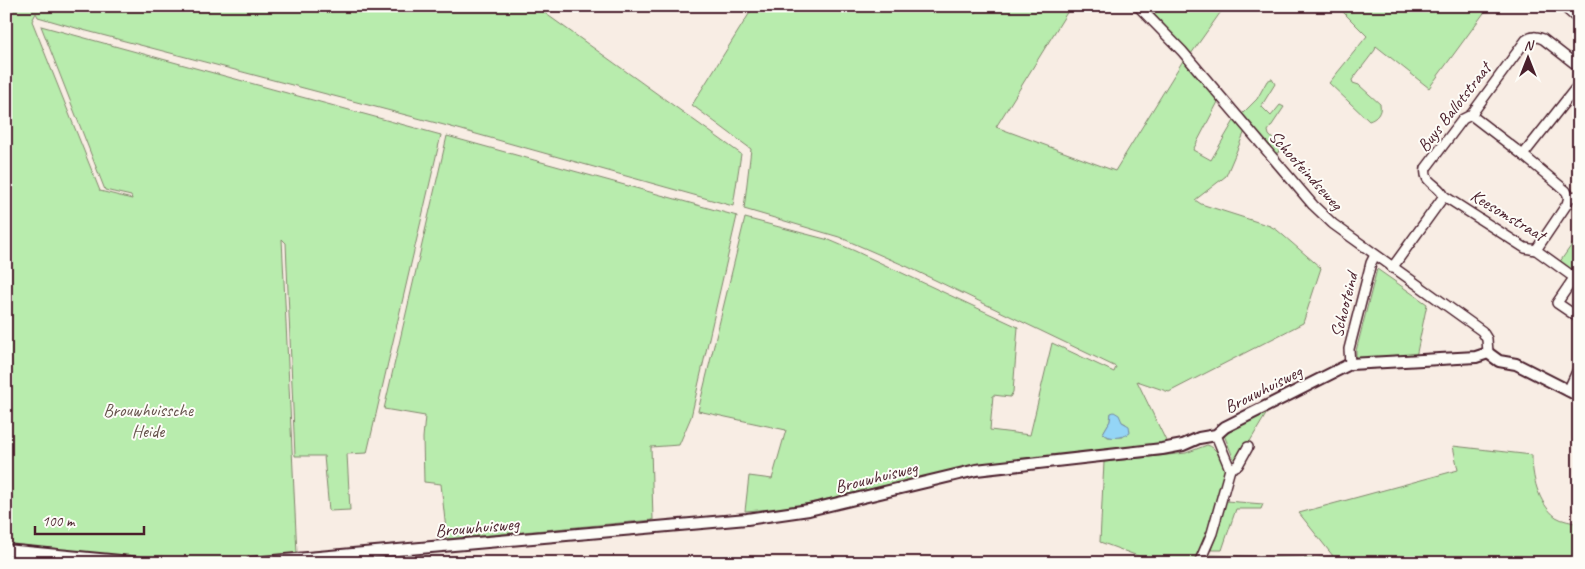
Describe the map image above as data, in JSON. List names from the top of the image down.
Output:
{
  "streets": {
    "street": [
      "Buys Ballotstraat",
      "Schooteindseweg",
      "Keesomstraat",
      "Schooteind",
      "Brouwhuisweg"
    ]
  },
  "crossings": [
    ["Buys Ballotstraat", "Keesomstraat"],
    ["Schooteindseweg", "Keesomstraat"],
    ["Schooteindseweg", "Schooteind"],
    ["Schooteindseweg", "Brouwhuisweg"],
    ["Schooteind", "Brouwhuisweg"]
  ],
  "parks": ["Brouwhuissche Heide"],
  "scale_bar": "100 m",
  "north": "top"
}
